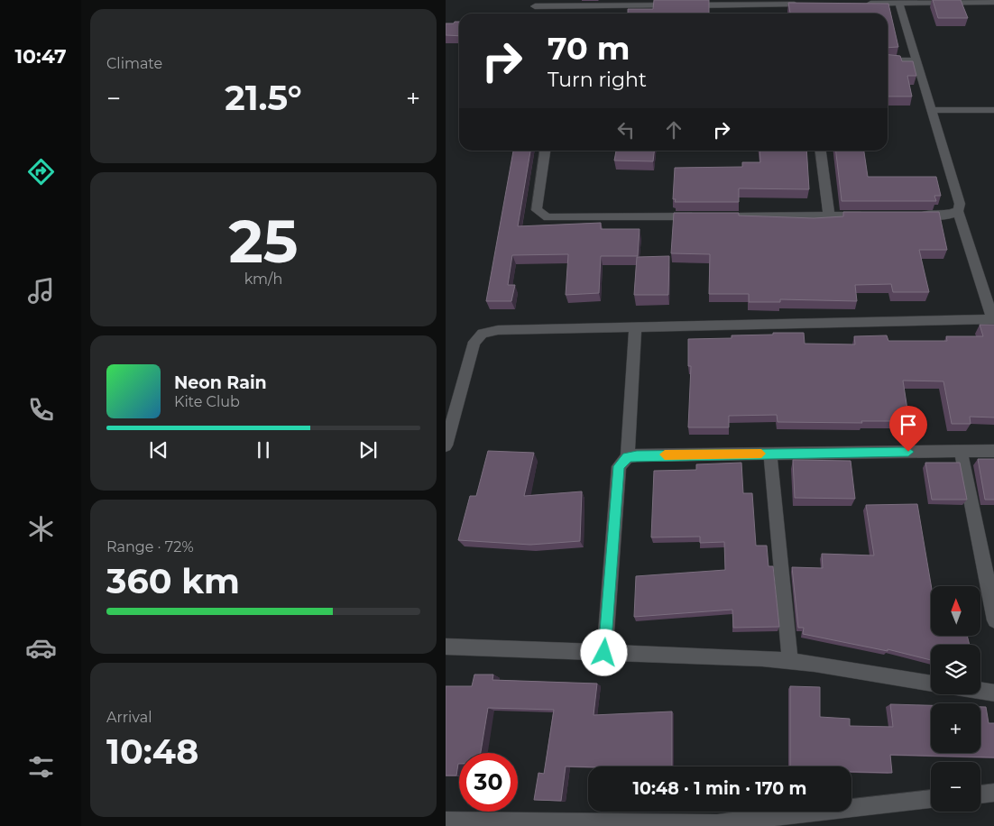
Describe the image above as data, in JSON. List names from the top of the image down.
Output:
{
  "north": "top",
  "page": {
    "tabs": "10:47",
    "tile": [
      "Climate",
      ["25", "km/h"],
      ["Range · 72%", "360 km"],
      ["Arrival", "10:48"]
    ],
    "turn": ["70 m", "Turn right"],
    "heat": ["−", "21.5°", "+"],
    "song": ["Neon Rain", "Kite Club"],
    "map_buttons": ["+", "−"],
    "limit": "30",
    "trip": "10:48 · 1 min · 170 m"
  }
}
